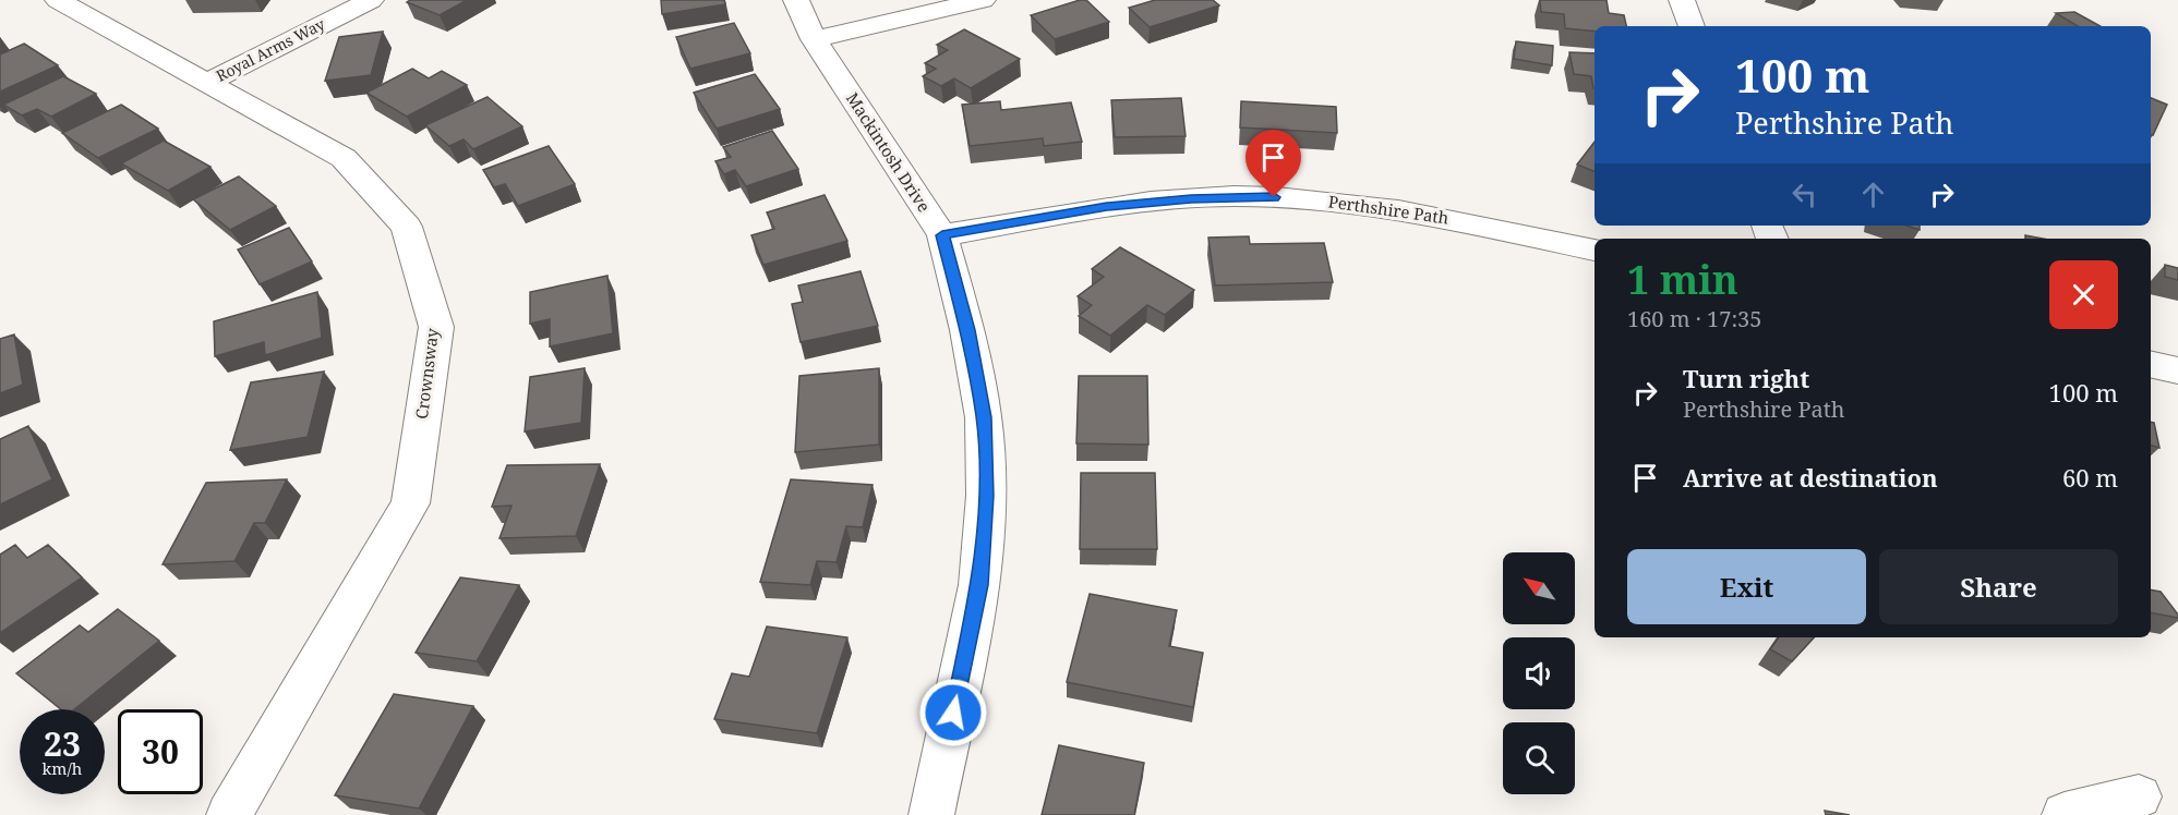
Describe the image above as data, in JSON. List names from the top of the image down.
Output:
{
  "streets": {
    "street": [
      "Royal Arms Way",
      "Mackintosh Drive",
      "Perthshire Path",
      "Crownsway"
    ]
  },
  "crossings": [
    ["Royal Arms Way", "Crownsway"],
    ["Mackintosh Drive", "Perthshire Path"]
  ],
  "north": "top left",
  "page": {
    "turn": ["100 m", "Perthshire Path"],
    "heading": ["1 min", "160 m · 17:35"],
    "list": [
      {
        "name": "Turn right",
        "note": "Perthshire Path",
        "value": "100 m"
      },
      {
        "name": "Arrive at destination",
        "value": "60 m"
      }
    ],
    "buttons": ["Exit", "Share"],
    "speed": "23 km/h",
    "limit": "30"
  }
}
